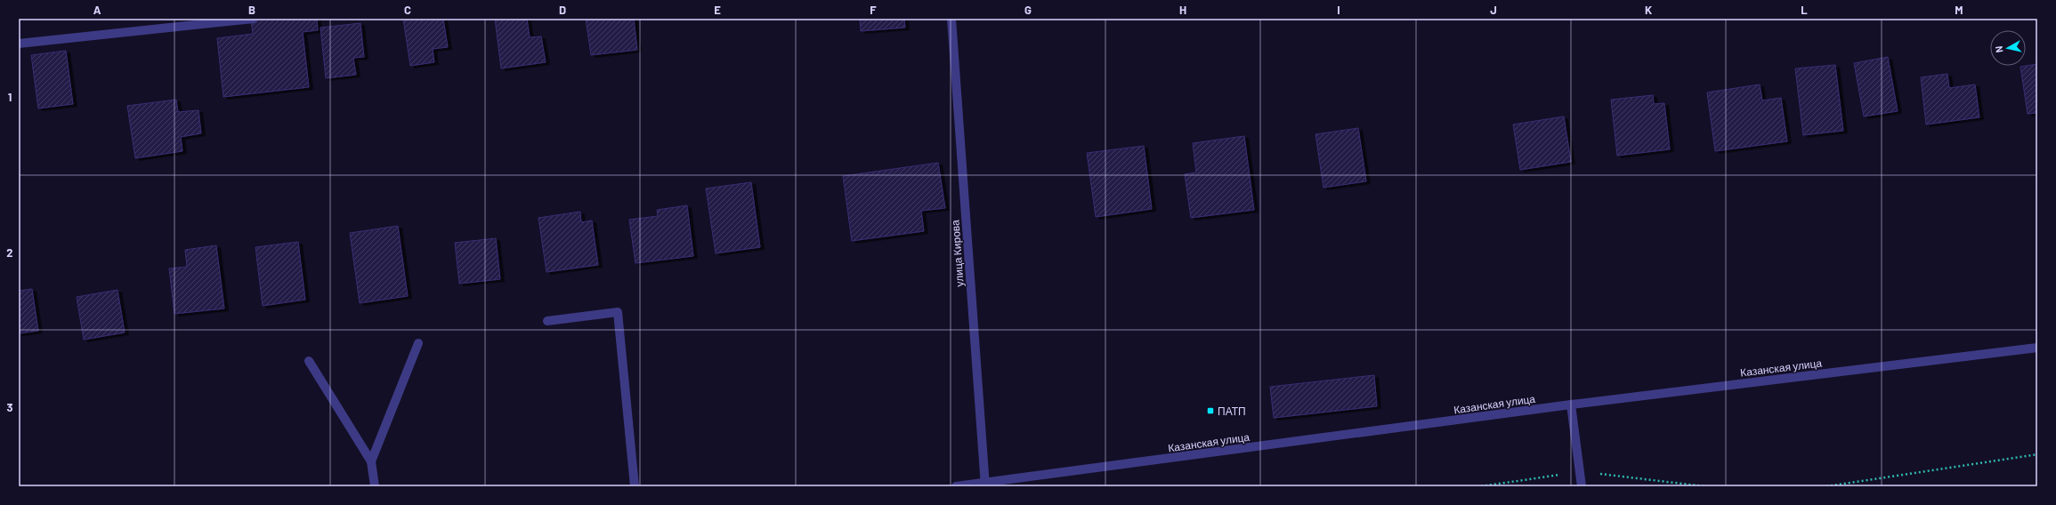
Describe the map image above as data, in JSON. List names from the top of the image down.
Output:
{
  "streets": {
    "street": ["улица Кирова", "Казанская улица"]
  },
  "crossings": [
    ["улица Кирова", "Казанская улица"]
  ],
  "places": {
    "transit": ["ПАТП"]
  },
  "north": "left",
  "grid": {
    "columns": [
      "A",
      "B",
      "C",
      "D",
      "E",
      "F",
      "G",
      "H",
      "I",
      "J",
      "K",
      "L",
      "M"
    ],
    "rows": ["1", "2", "3"]
  }
}
